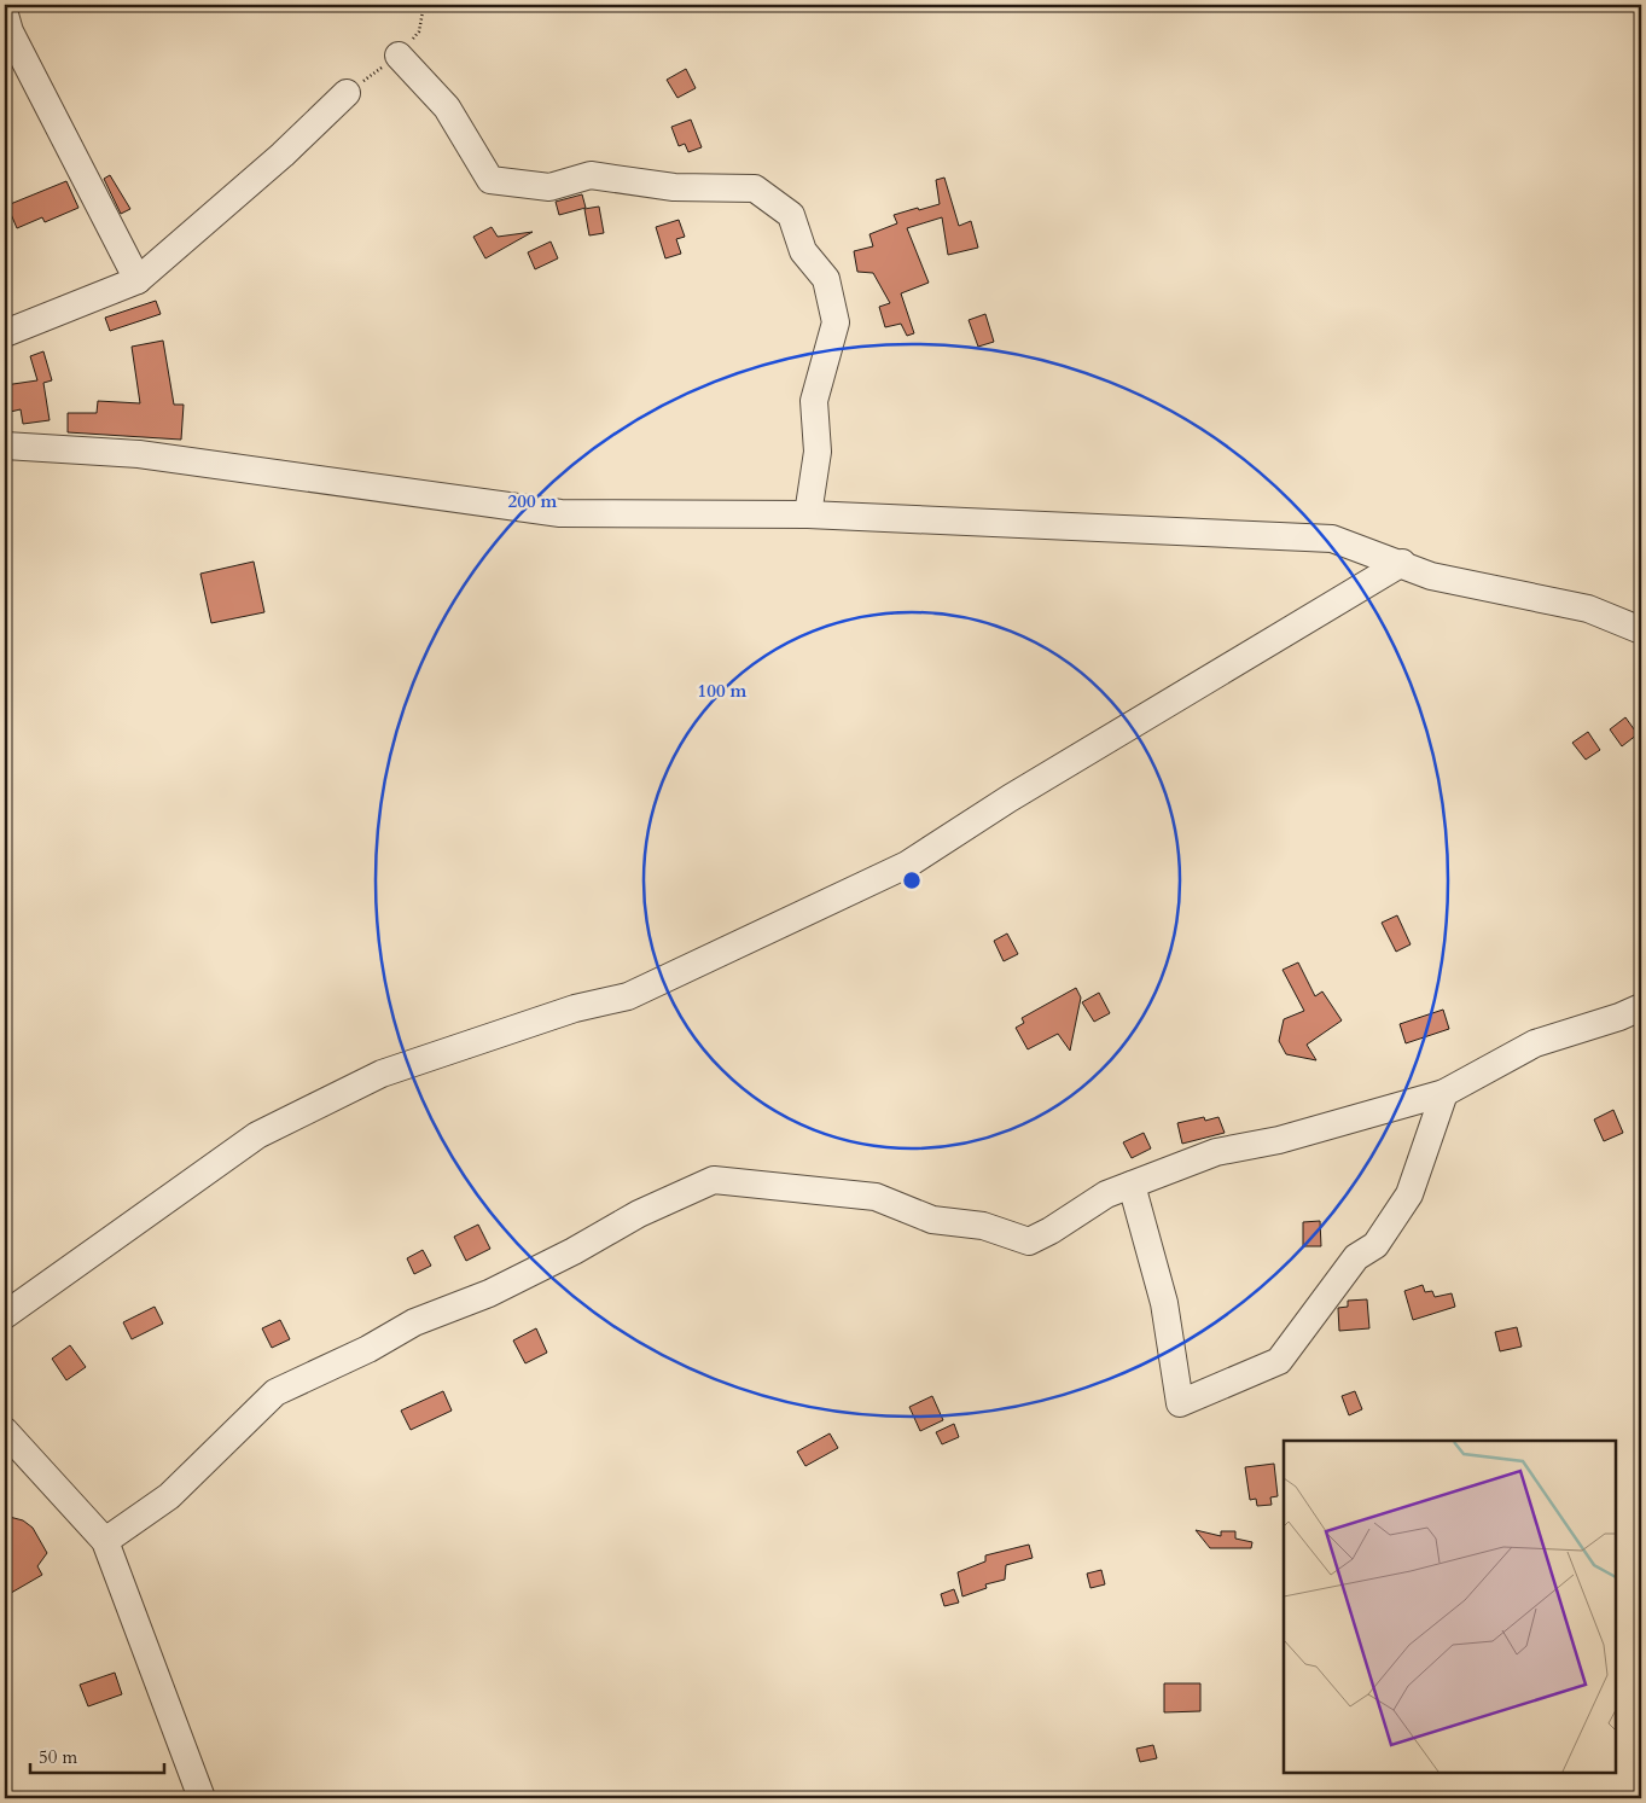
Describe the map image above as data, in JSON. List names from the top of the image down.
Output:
{
  "scale_bar": "50 m",
  "rings": ["200 m", "100 m"]
}
